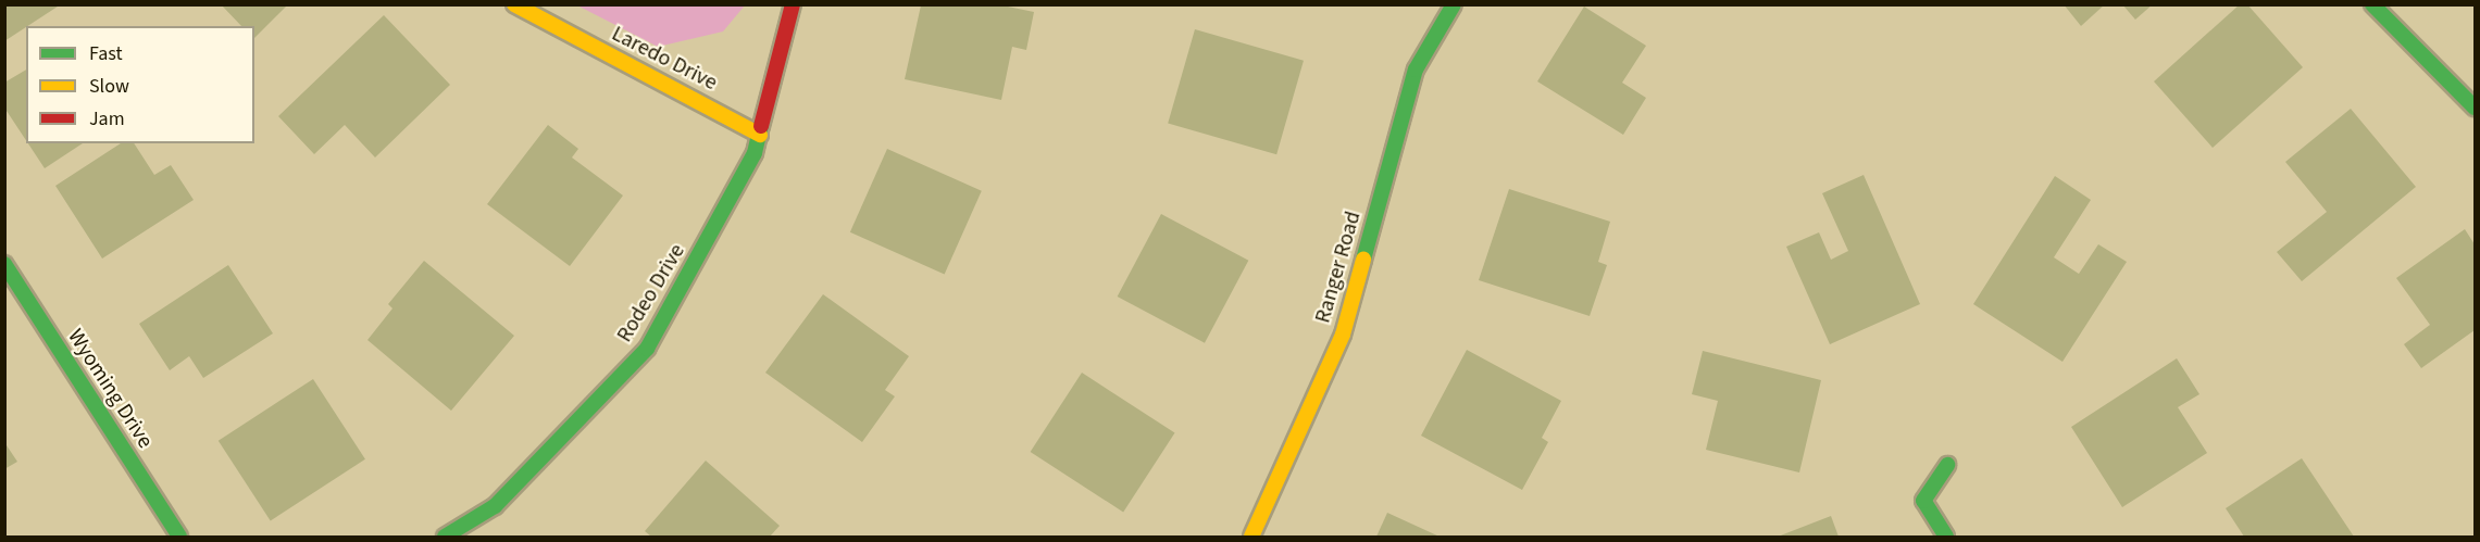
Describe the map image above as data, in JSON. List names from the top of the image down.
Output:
{
  "streets": {
    "street": [
      "Laredo Drive",
      "Ranger Road",
      "Rodeo Drive",
      "Wyoming Drive"
    ]
  },
  "crossings": [
    ["Laredo Drive", "Rodeo Drive"]
  ],
  "legend": ["Fast", "Slow", "Jam"]
}
